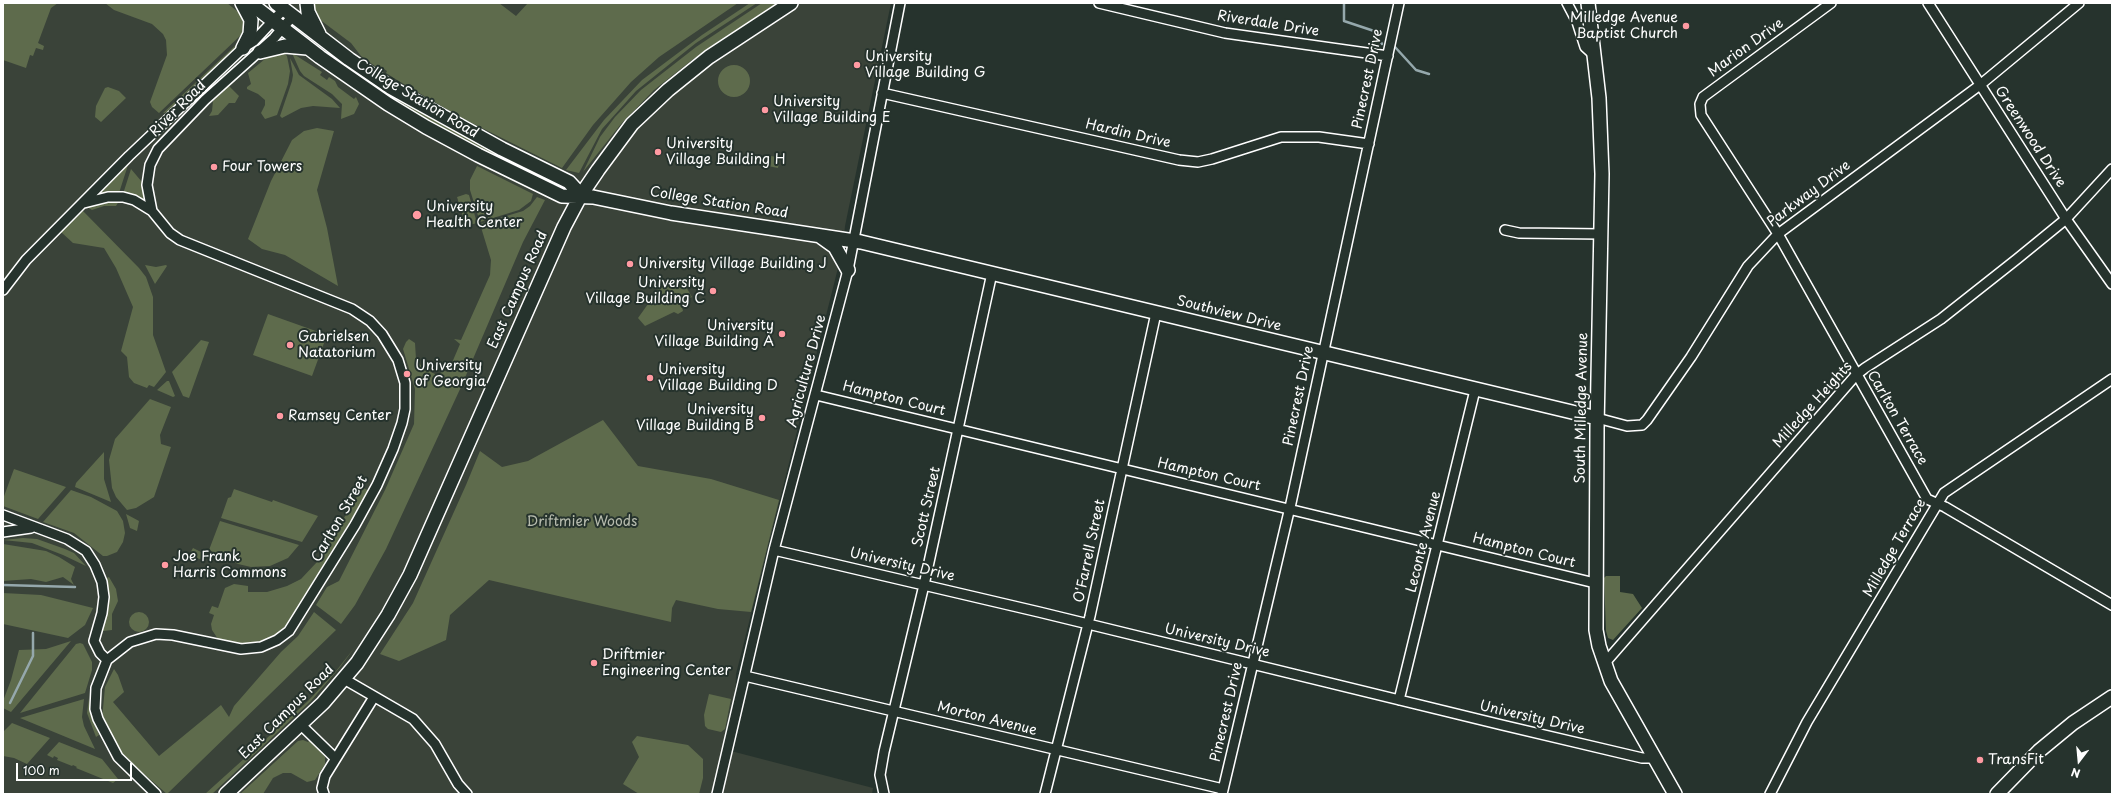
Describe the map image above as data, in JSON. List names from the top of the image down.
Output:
{
  "streets": {
    "main road": [
      "College Station Road",
      "East Campus Road",
      "Southview Drive",
      "South Milledge Avenue"
    ],
    "street": [
      "Riverdale Drive",
      "Marion Drive",
      "Pinecrest Drive",
      "River Road",
      "Hardin Drive",
      "Greenwood Drive",
      "Parkway Drive",
      "Agriculture Drive",
      "Hampton Court",
      "Milledge Heights",
      "Carlton Terrace",
      "Scott Street",
      "Carlton Street",
      "Leconte Avenue",
      "Milledge Terrace",
      "O'Farrell Street",
      "University Drive",
      "Morton Avenue"
    ]
  },
  "crossings": [
    ["Riverdale Drive", "Pinecrest Drive"],
    ["Marion Drive", "Carlton Terrace"],
    ["Pinecrest Drive", "Hardin Drive"],
    ["Pinecrest Drive", "Southview Drive"],
    ["Pinecrest Drive", "Hampton Court"],
    ["Pinecrest Drive", "University Drive"],
    ["Pinecrest Drive", "Morton Avenue"],
    ["College Station Road", "River Road"],
    ["College Station Road", "East Campus Road"],
    ["College Station Road", "Southview Drive"],
    ["College Station Road", "Agriculture Drive"],
    ["River Road", "Carlton Street"],
    ["Hardin Drive", "Agriculture Drive"],
    ["Greenwood Drive", "Parkway Drive"],
    ["Greenwood Drive", "Milledge Heights"],
    ["Parkway Drive", "Southview Drive"],
    ["Parkway Drive", "South Milledge Avenue"],
    ["Parkway Drive", "Carlton Terrace"],
    ["Southview Drive", "Agriculture Drive"],
    ["Southview Drive", "South Milledge Avenue"],
    ["Southview Drive", "Scott Street"],
    ["Southview Drive", "Leconte Avenue"],
    ["Southview Drive", "O'Farrell Street"],
    ["Agriculture Drive", "Hampton Court"],
    ["Agriculture Drive", "University Drive"],
    ["Agriculture Drive", "Morton Avenue"],
    ["Hampton Court", "South Milledge Avenue"],
    ["Hampton Court", "Scott Street"],
    ["Hampton Court", "Leconte Avenue"],
    ["Hampton Court", "O'Farrell Street"],
    ["Milledge Heights", "South Milledge Avenue"],
    ["Milledge Heights", "Carlton Terrace"],
    ["South Milledge Avenue", "University Drive"],
    ["Carlton Terrace", "Milledge Terrace"],
    ["Scott Street", "University Drive"],
    ["Scott Street", "Morton Avenue"],
    ["Leconte Avenue", "University Drive"],
    ["O'Farrell Street", "University Drive"],
    ["O'Farrell Street", "Morton Avenue"]
  ],
  "parks": ["Driftmier Woods"],
  "places": [
    "Milledge Avenue Baptist Church",
    "University Village Building G",
    "University Village Building E",
    "University Village Building H",
    "Four Towers",
    "University Health Center",
    "University Village Building J",
    "University Village Building C",
    "University Village Building A",
    "Gabrielsen Natatorium",
    "University of Georgia",
    "University Village Building D",
    "Ramsey Center",
    "University Village Building B",
    "Joe Frank Harris Commons",
    "Driftmier Engineering Center",
    "TransFit"
  ],
  "scale_bar": "100 m",
  "north": "bottom"
}
